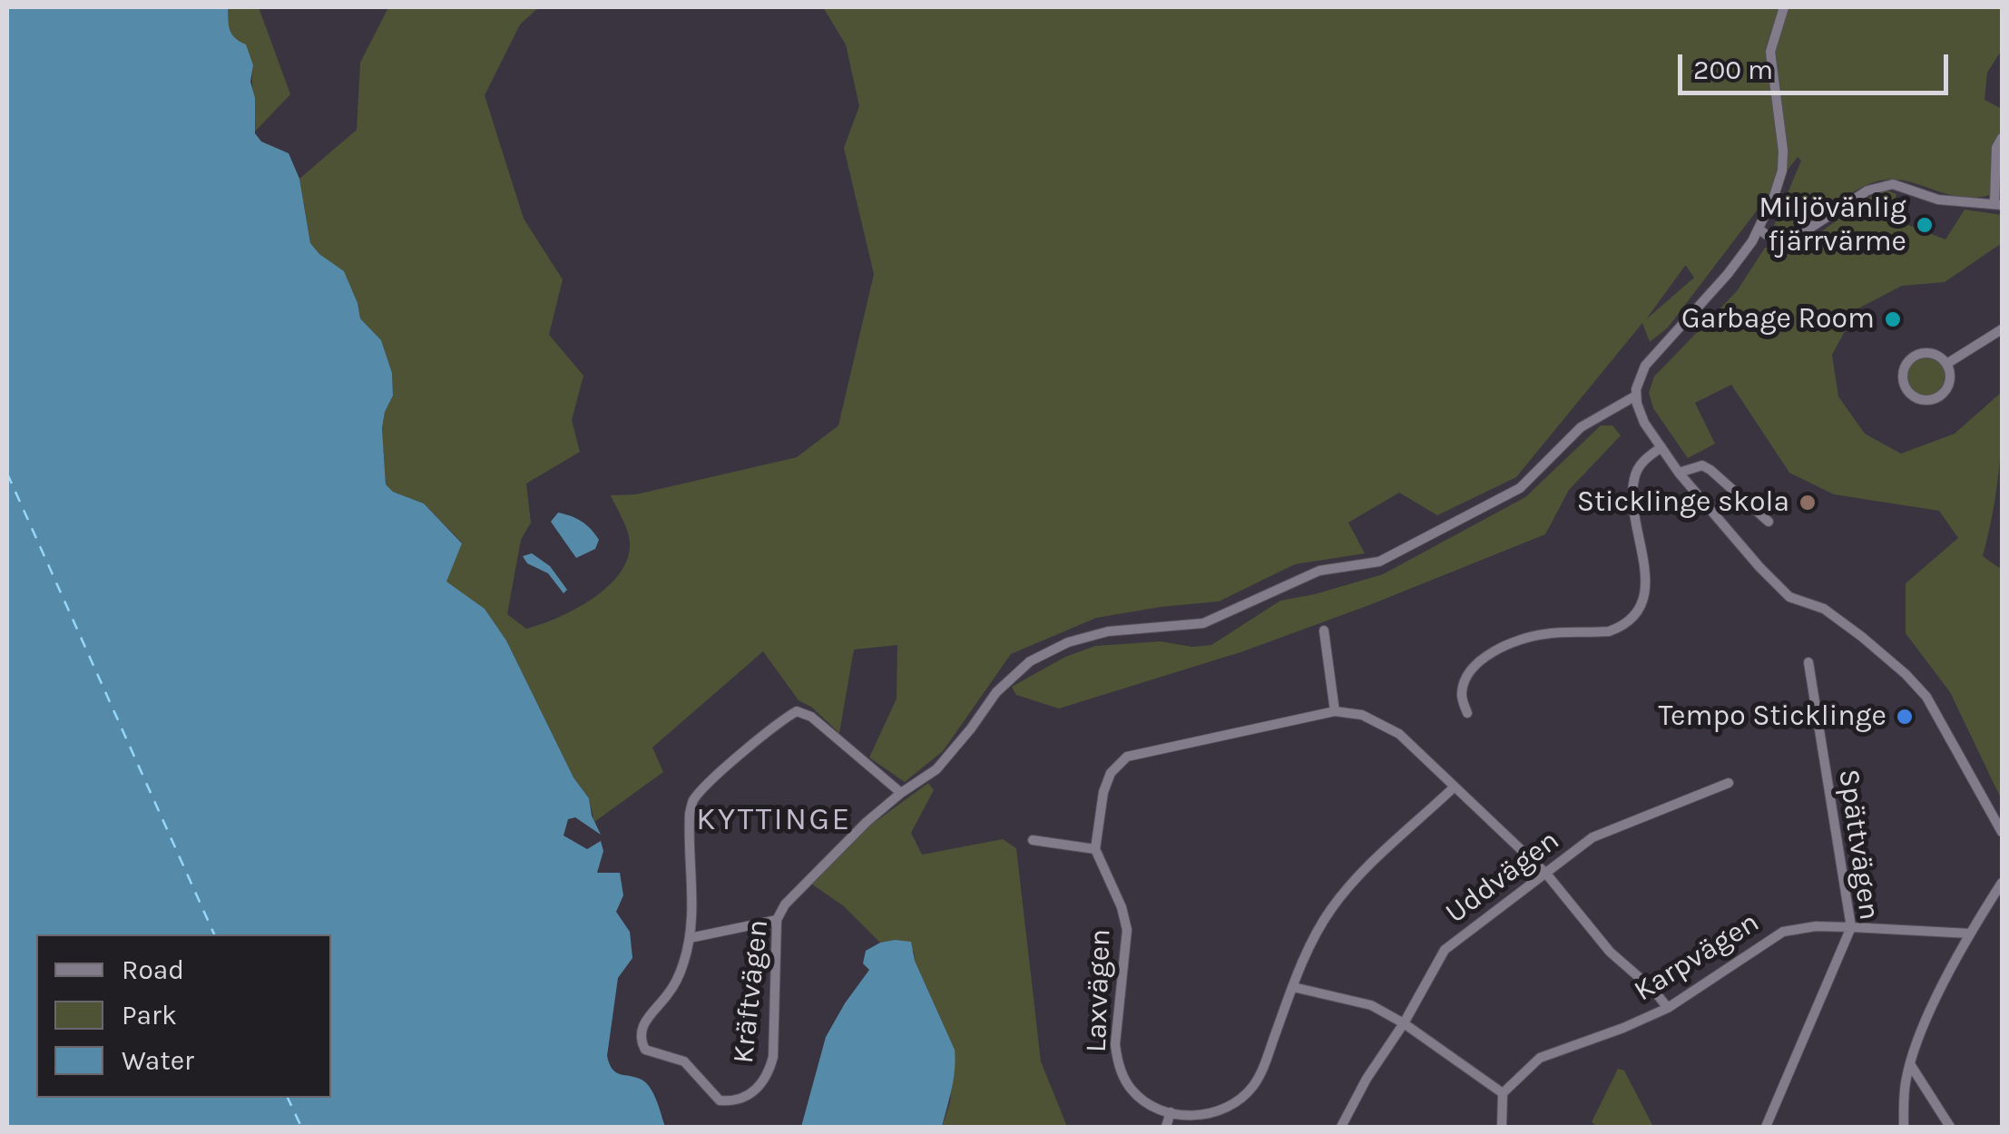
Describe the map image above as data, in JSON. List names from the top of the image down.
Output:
{
  "streets": {
    "street": [
      "Spättvägen",
      "Uddvägen",
      "Karpvägen",
      "Laxvägen",
      "Kräftvägen"
    ]
  },
  "crossings": [
    ["Spättvägen", "Karpvägen"]
  ],
  "districts": ["KYTTINGE"],
  "places": [
    "Miljövänlig fjärrvärme",
    "Garbage Room",
    "Sticklinge skola",
    "Tempo Sticklinge"
  ],
  "legend": ["Road", "Park", "Water"],
  "scale_bar": "200 m"
}
